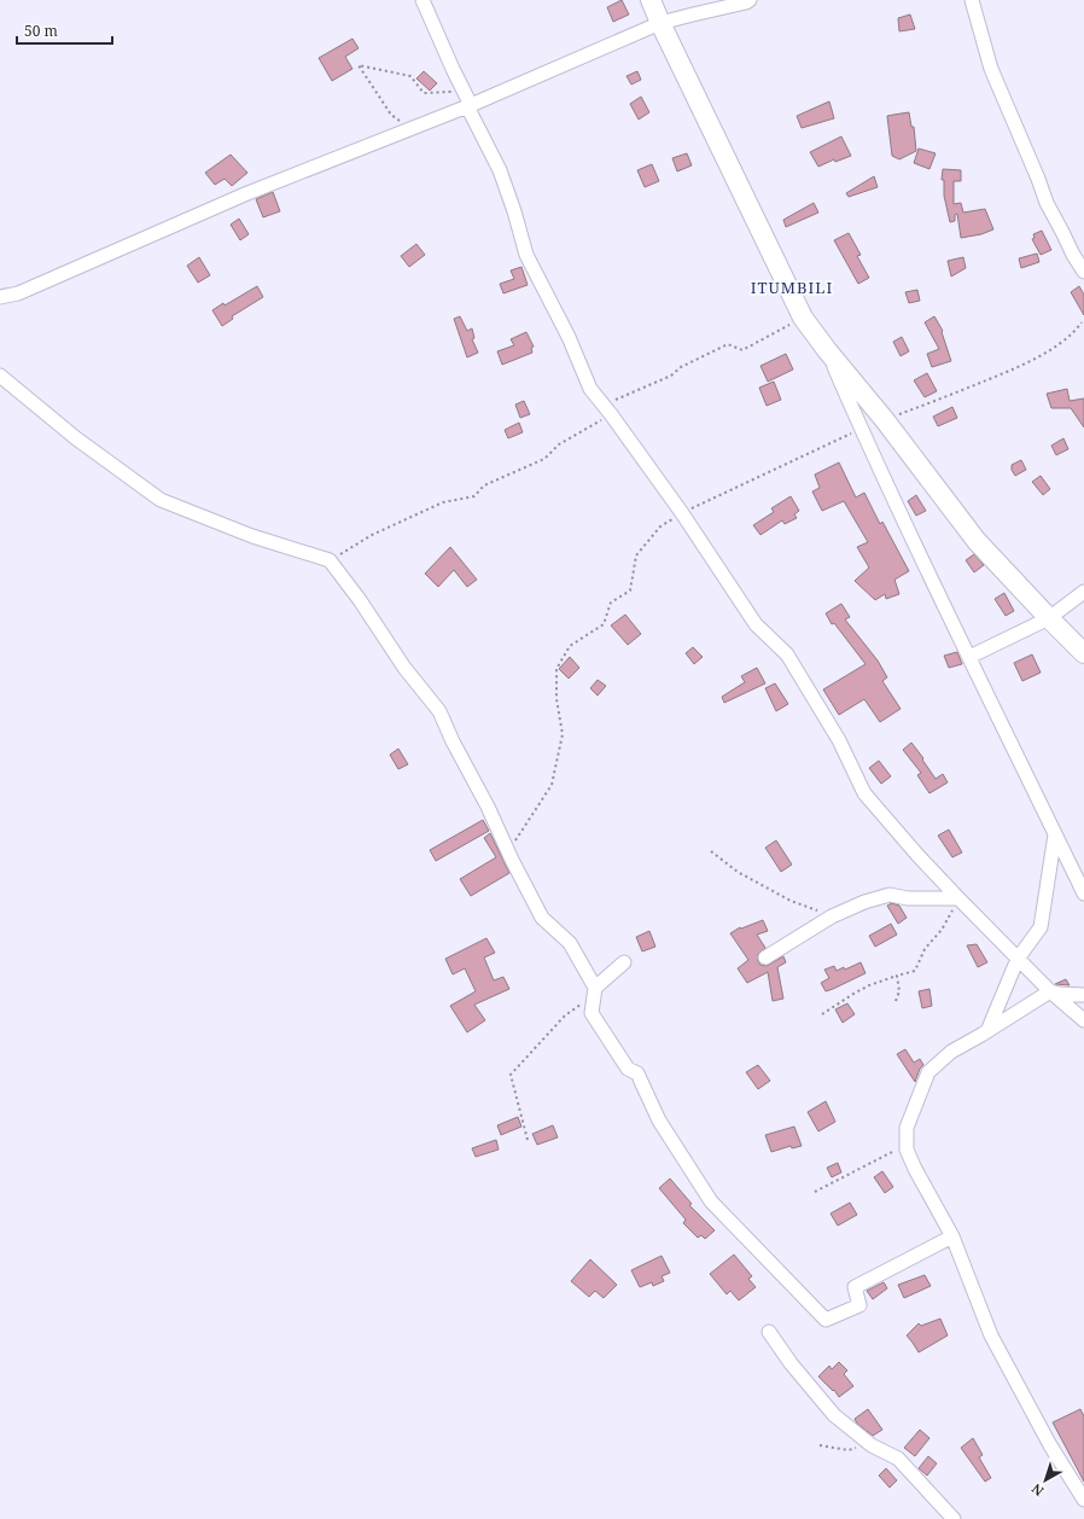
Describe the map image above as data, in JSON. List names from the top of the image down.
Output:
{
  "districts": ["ITUMBILI"],
  "scale_bar": "50 m",
  "north": "bottom left"
}
